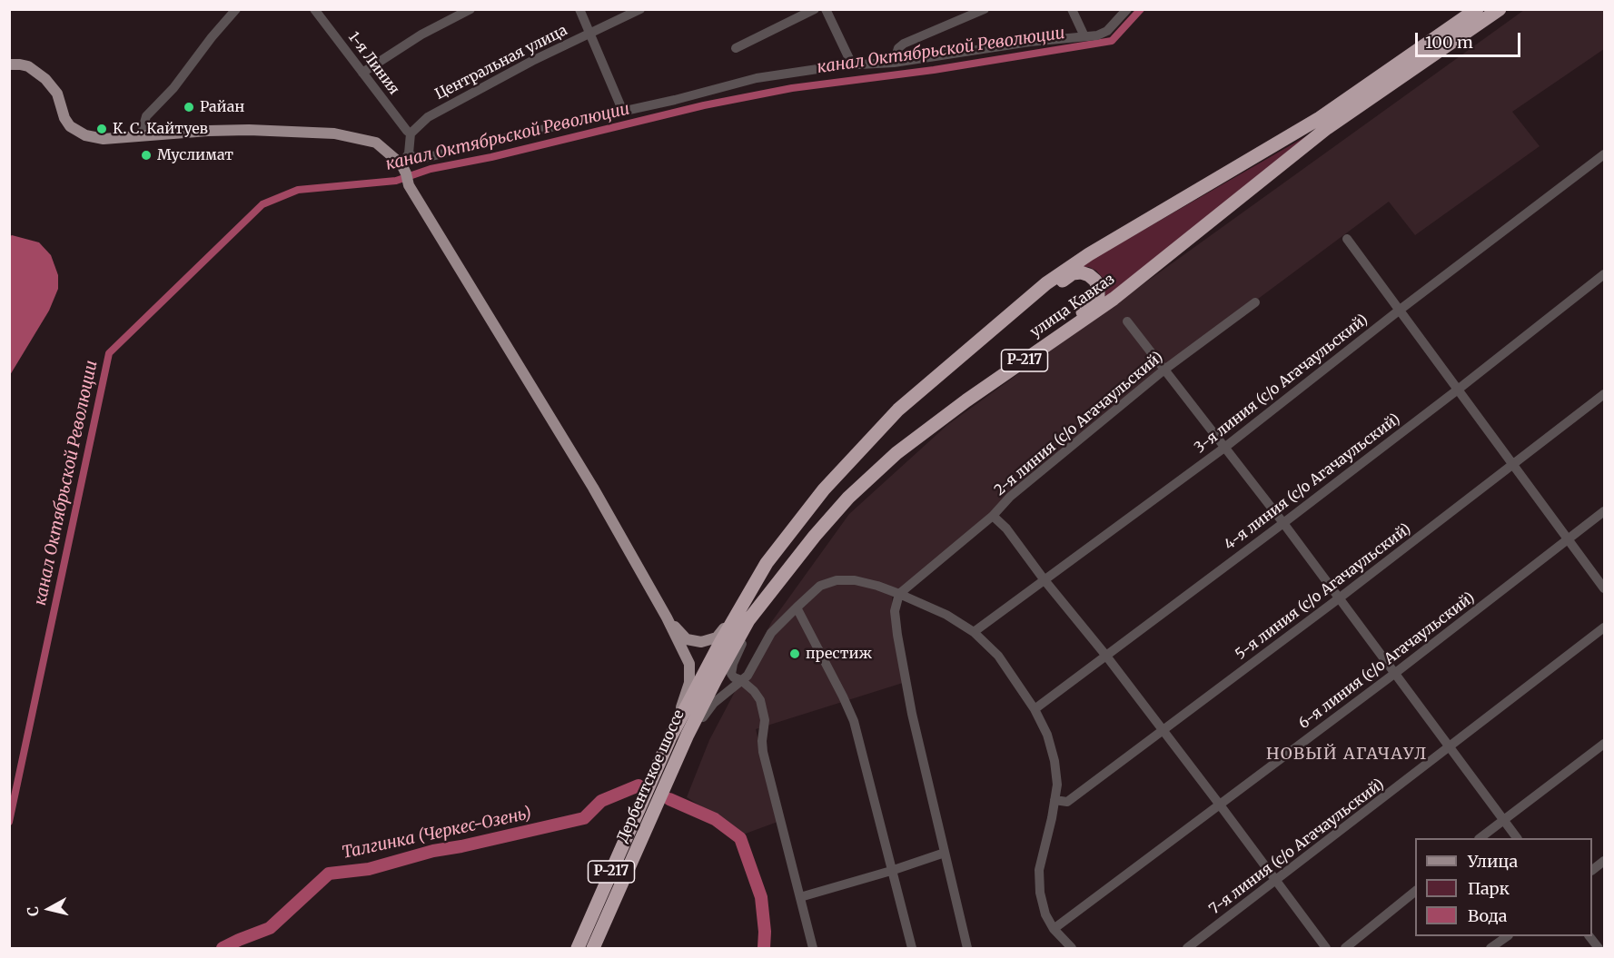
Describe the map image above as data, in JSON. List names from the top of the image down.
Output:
{
  "streets": {
    "highway": ["улица Кавказ", "Р-217", "Дербентское шоссе"],
    "street": [
      "Центральная улица",
      "1-я Линия",
      "3-я линия (с/о Агачаульский)",
      "2-я линия (с/о Агачаульский)",
      "4-я линия (с/о Агачаульский)",
      "5-я линия (с/о Агачаульский)",
      "6-я линия (с/о Агачаульский)",
      "7-я линия (с/о Агачаульский)"
    ]
  },
  "crossings": [
    ["Центральная улица", "1-я Линия"],
    ["улица Кавказ", "Дербентское шоссе"]
  ],
  "districts": ["НОВЫЙ АГАЧАУЛ"],
  "water": ["канал Октябрьской Революции", "Талгинка (Черкес-Озень)"],
  "places": [
    "Райан",
    "К. С. Кайтуев",
    "Муслимат",
    "престиж"
  ],
  "legend": ["Улица", "Парк", "Вода"],
  "scale_bar": "100 m",
  "north": "left"
}
